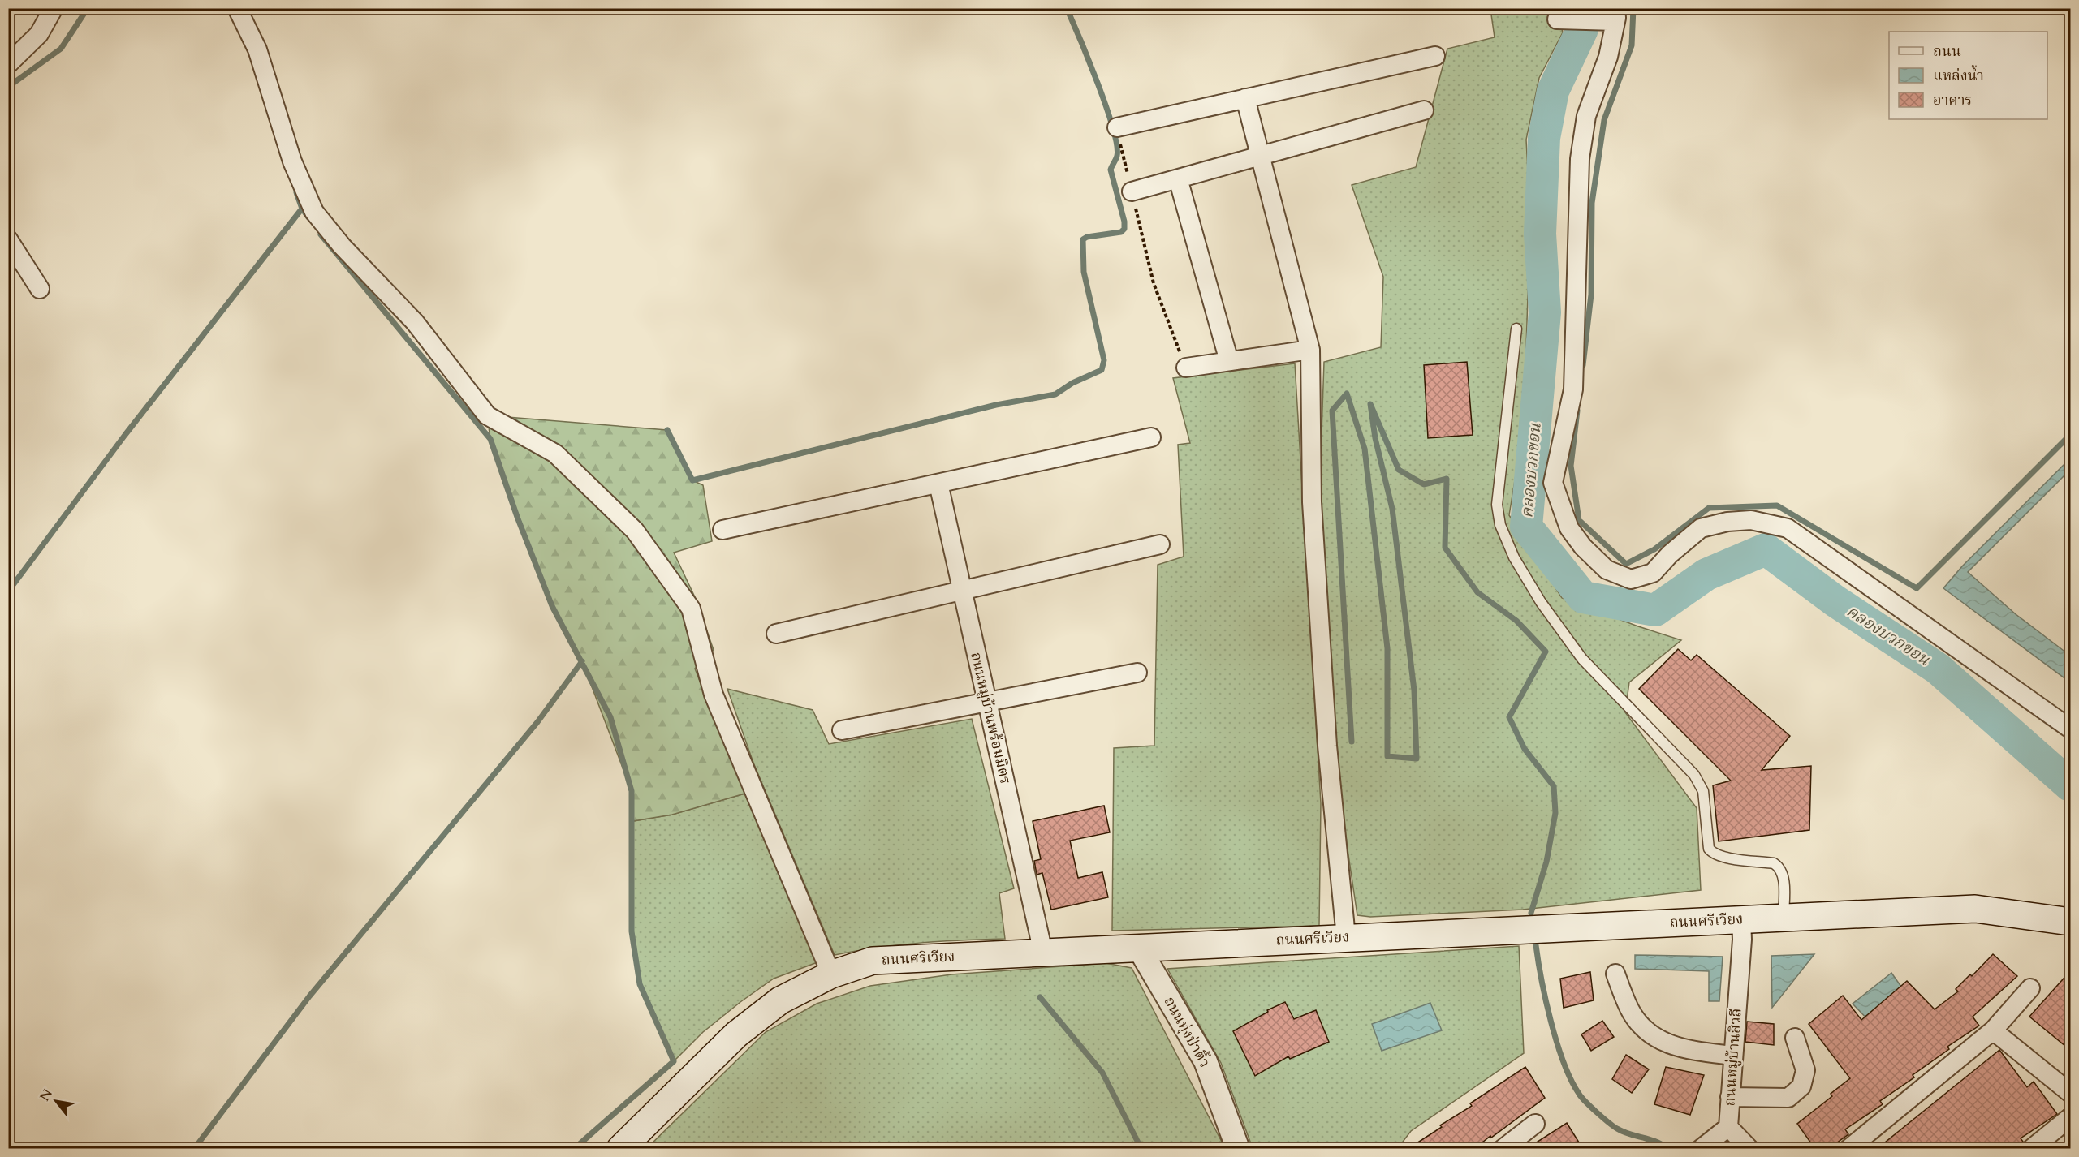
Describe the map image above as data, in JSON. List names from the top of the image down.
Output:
{
  "streets": {
    "main road": ["ถนนศรีเวียง"],
    "street": ["ถนนหมู่บ้านพร้อมมิตร", "ถนนทุ่งป่าติ้ว", "ถนนหมู่บ้านสีวลี"]
  },
  "crossings": [
    ["ถนนหมู่บ้านพร้อมมิตร", "ถนนศรีเวียง"],
    ["ถนนศรีเวียง", "ถนนทุ่งป่าติ้ว"],
    ["ถนนศรีเวียง", "ถนนหมู่บ้านสีวลี"]
  ],
  "water": ["คลองบวกขอน"],
  "legend": ["ถนน", "แหล่งน้ำ", "อาคาร"],
  "north": "top left"
}
